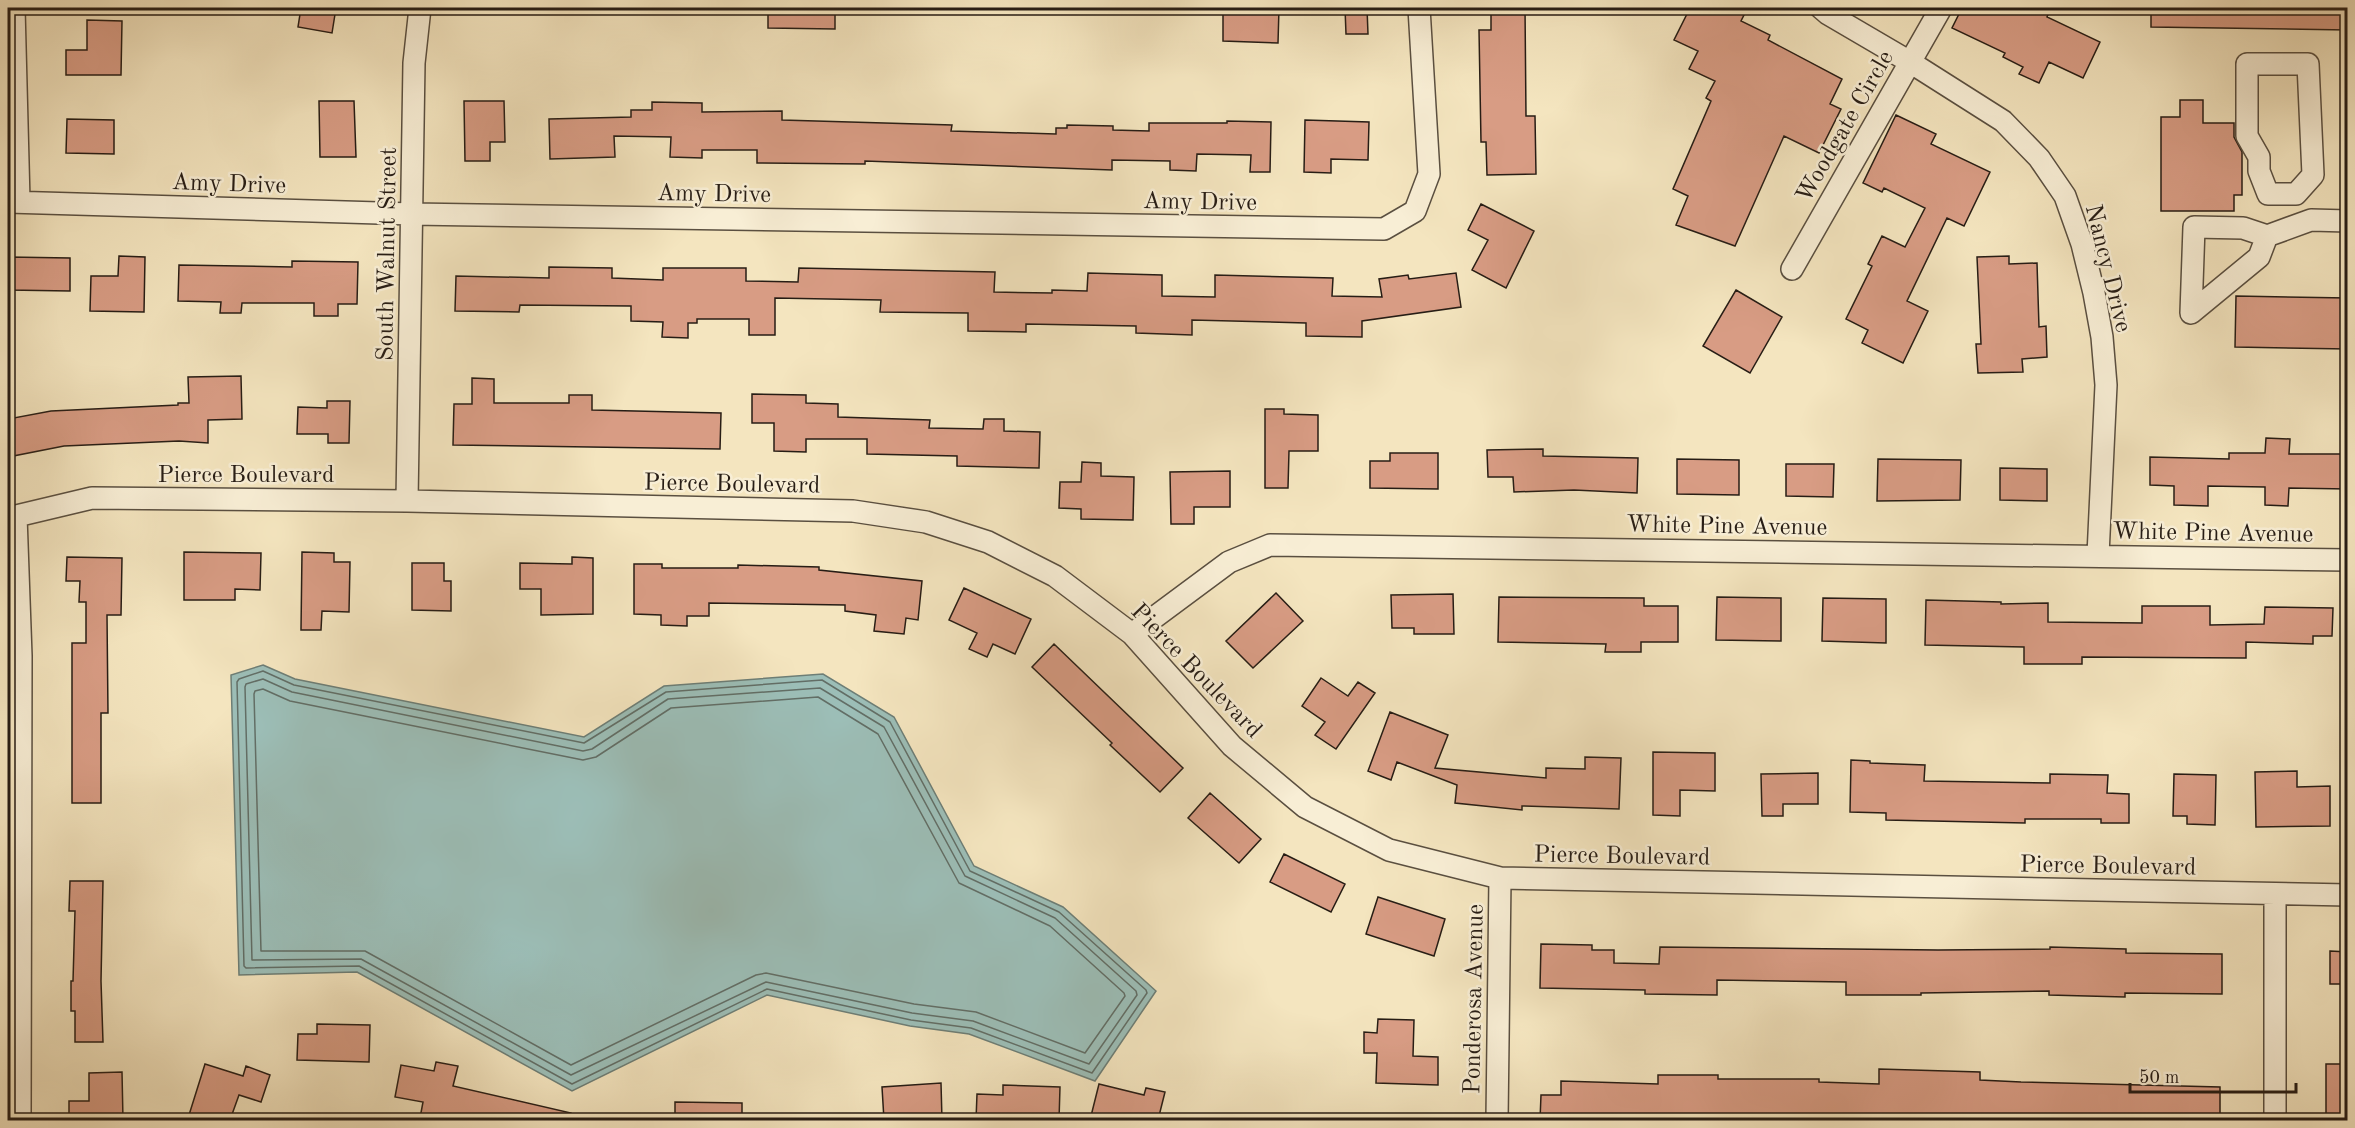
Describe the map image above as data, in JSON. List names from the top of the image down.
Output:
{
  "streets": {
    "street": [
      "Woodgate Circle",
      "Amy Drive",
      "South Walnut Street",
      "Nancy Drive",
      "Pierce Boulevard",
      "White Pine Avenue",
      "Ponderosa Avenue"
    ]
  },
  "crossings": [
    ["Woodgate Circle", "Nancy Drive"],
    ["Amy Drive", "South Walnut Street"],
    ["South Walnut Street", "Pierce Boulevard"],
    ["Nancy Drive", "White Pine Avenue"],
    ["Pierce Boulevard", "White Pine Avenue"],
    ["Pierce Boulevard", "Ponderosa Avenue"]
  ],
  "scale_bar": "50 m"
}
